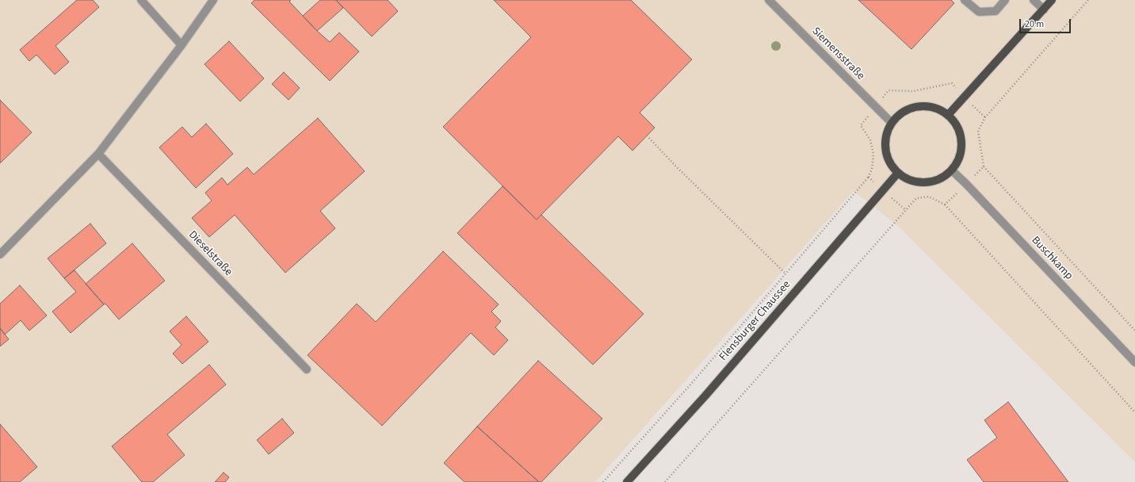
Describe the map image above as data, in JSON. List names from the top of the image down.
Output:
{
  "streets": {
    "main road": ["Flensburger Chaussee"],
    "street": ["Siemensstraße", "Dieselstraße", "Buschkamp"]
  },
  "crossings": [
    ["Siemensstraße", "Buschkamp"],
    ["Siemensstraße", "Flensburger Chaussee"],
    ["Buschkamp", "Flensburger Chaussee"]
  ],
  "scale_bar": "20 m"
}
